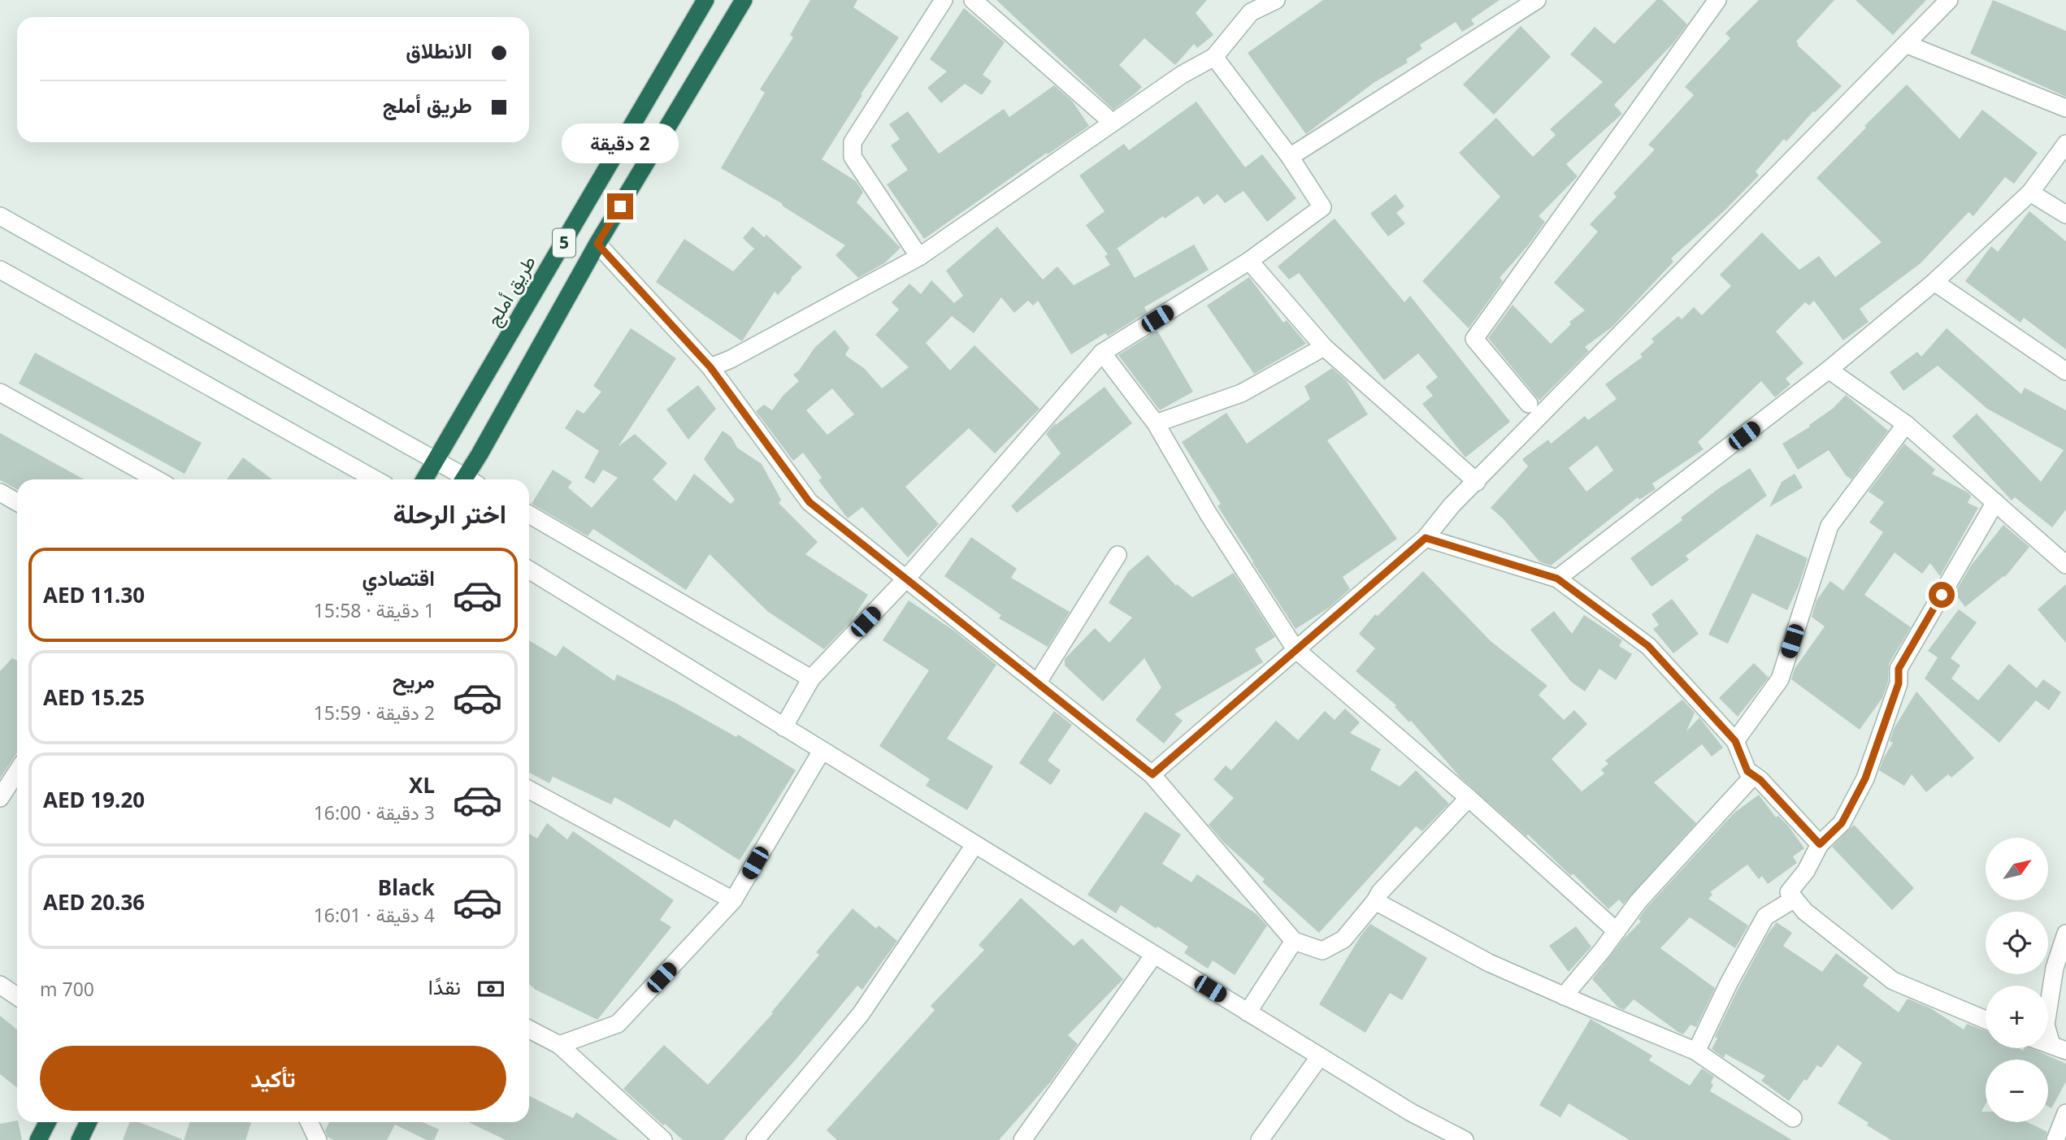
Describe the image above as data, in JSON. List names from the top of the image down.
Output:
{
  "streets": {
    "highway": ["5", "طريق أملج"]
  },
  "north": "top right",
  "page": {
    "banner": ["الانطلاق", "طريق أملج"],
    "bubble": "2 دقيقة",
    "heading": "اختر الرحلة",
    "list": [
      {
        "name": "اقتصادي",
        "note": "1 دقيقة · 15:58",
        "value": "AED 11.30"
      },
      {
        "name": "مريح",
        "note": "2 دقيقة · 15:59",
        "value": "AED 15.25"
      },
      {
        "name": "XL",
        "note": "3 دقيقة · 16:00",
        "value": "AED 19.20"
      },
      {
        "name": "Black",
        "note": "4 دقيقة · 16:01",
        "value": "AED 20.36"
      }
    ],
    "map_buttons": ["+", "−"],
    "pay": ["نقدًا", "700 m"],
    "buttons": "تأكيد"
  }
}
